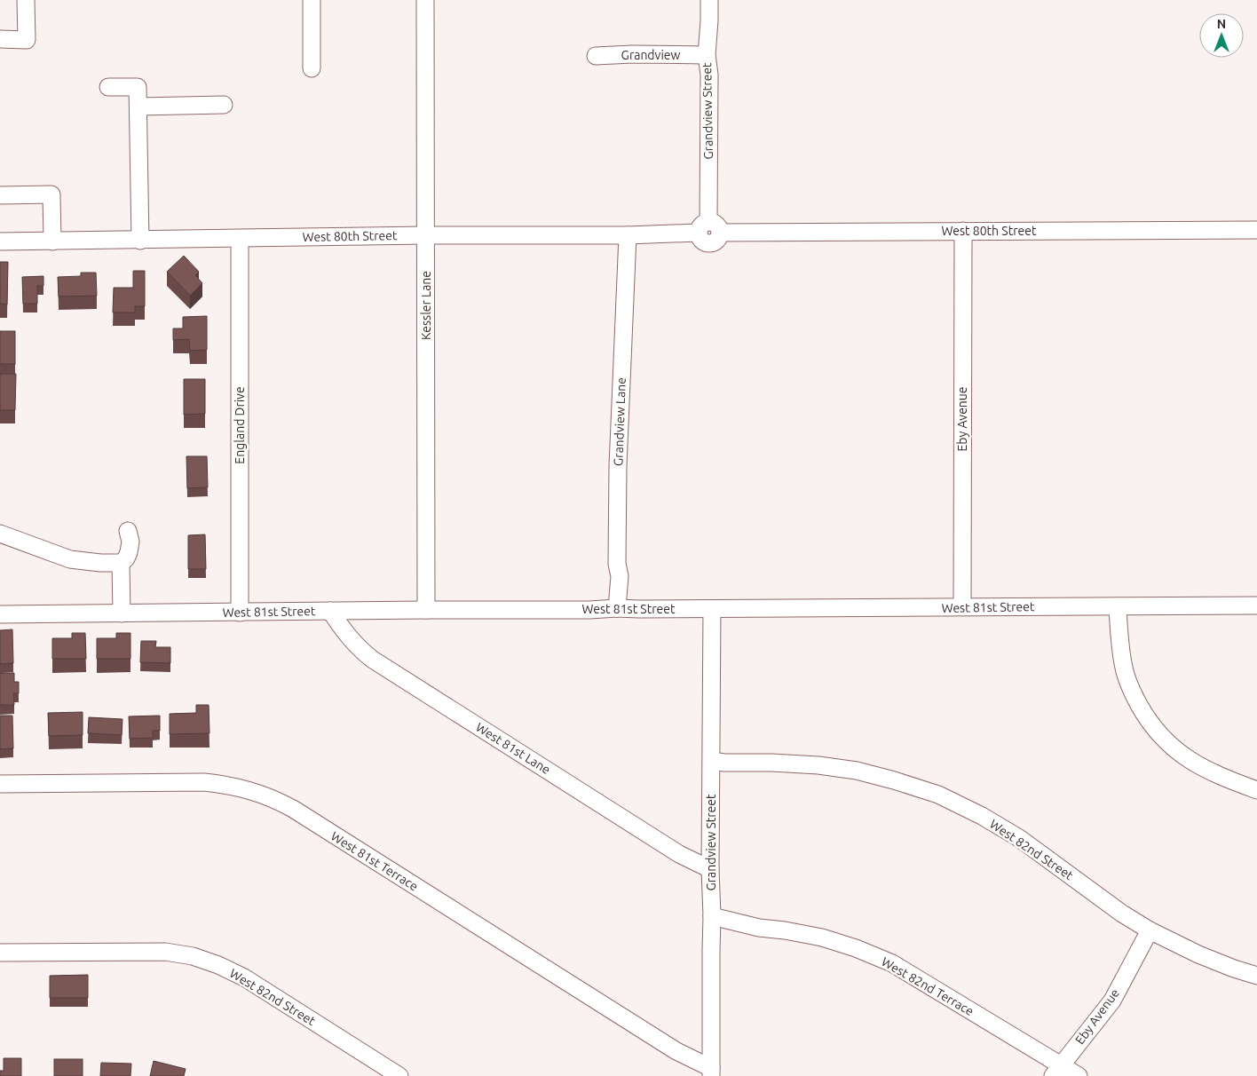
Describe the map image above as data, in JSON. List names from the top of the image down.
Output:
{
  "streets": {
    "street": [
      "Grandview",
      "Grandview Street",
      "West 80th Street",
      "Kessler Lane",
      "Eby Avenue",
      "Grandview Lane",
      "England Drive",
      "West 81st Street",
      "West 81st Lane",
      "West 82nd Street",
      "West 81st Terrace",
      "West 82nd Terrace"
    ]
  },
  "crossings": [
    ["Grandview", "Grandview Street"],
    ["Grandview Street", "West 80th Street"],
    ["Grandview Street", "West 81st Street"],
    ["Grandview Street", "West 81st Lane"],
    ["Grandview Street", "West 82nd Street"],
    ["Grandview Street", "West 81st Terrace"],
    ["Grandview Street", "West 82nd Terrace"],
    ["West 80th Street", "Kessler Lane"],
    ["West 80th Street", "Eby Avenue"],
    ["West 80th Street", "Grandview Lane"],
    ["West 80th Street", "England Drive"],
    ["Kessler Lane", "West 81st Street"],
    ["Eby Avenue", "West 81st Street"],
    ["Eby Avenue", "West 82nd Street"],
    ["Eby Avenue", "West 82nd Terrace"],
    ["Grandview Lane", "West 81st Street"],
    ["England Drive", "West 81st Street"],
    ["West 81st Street", "West 81st Lane"]
  ],
  "north": "top"
}
